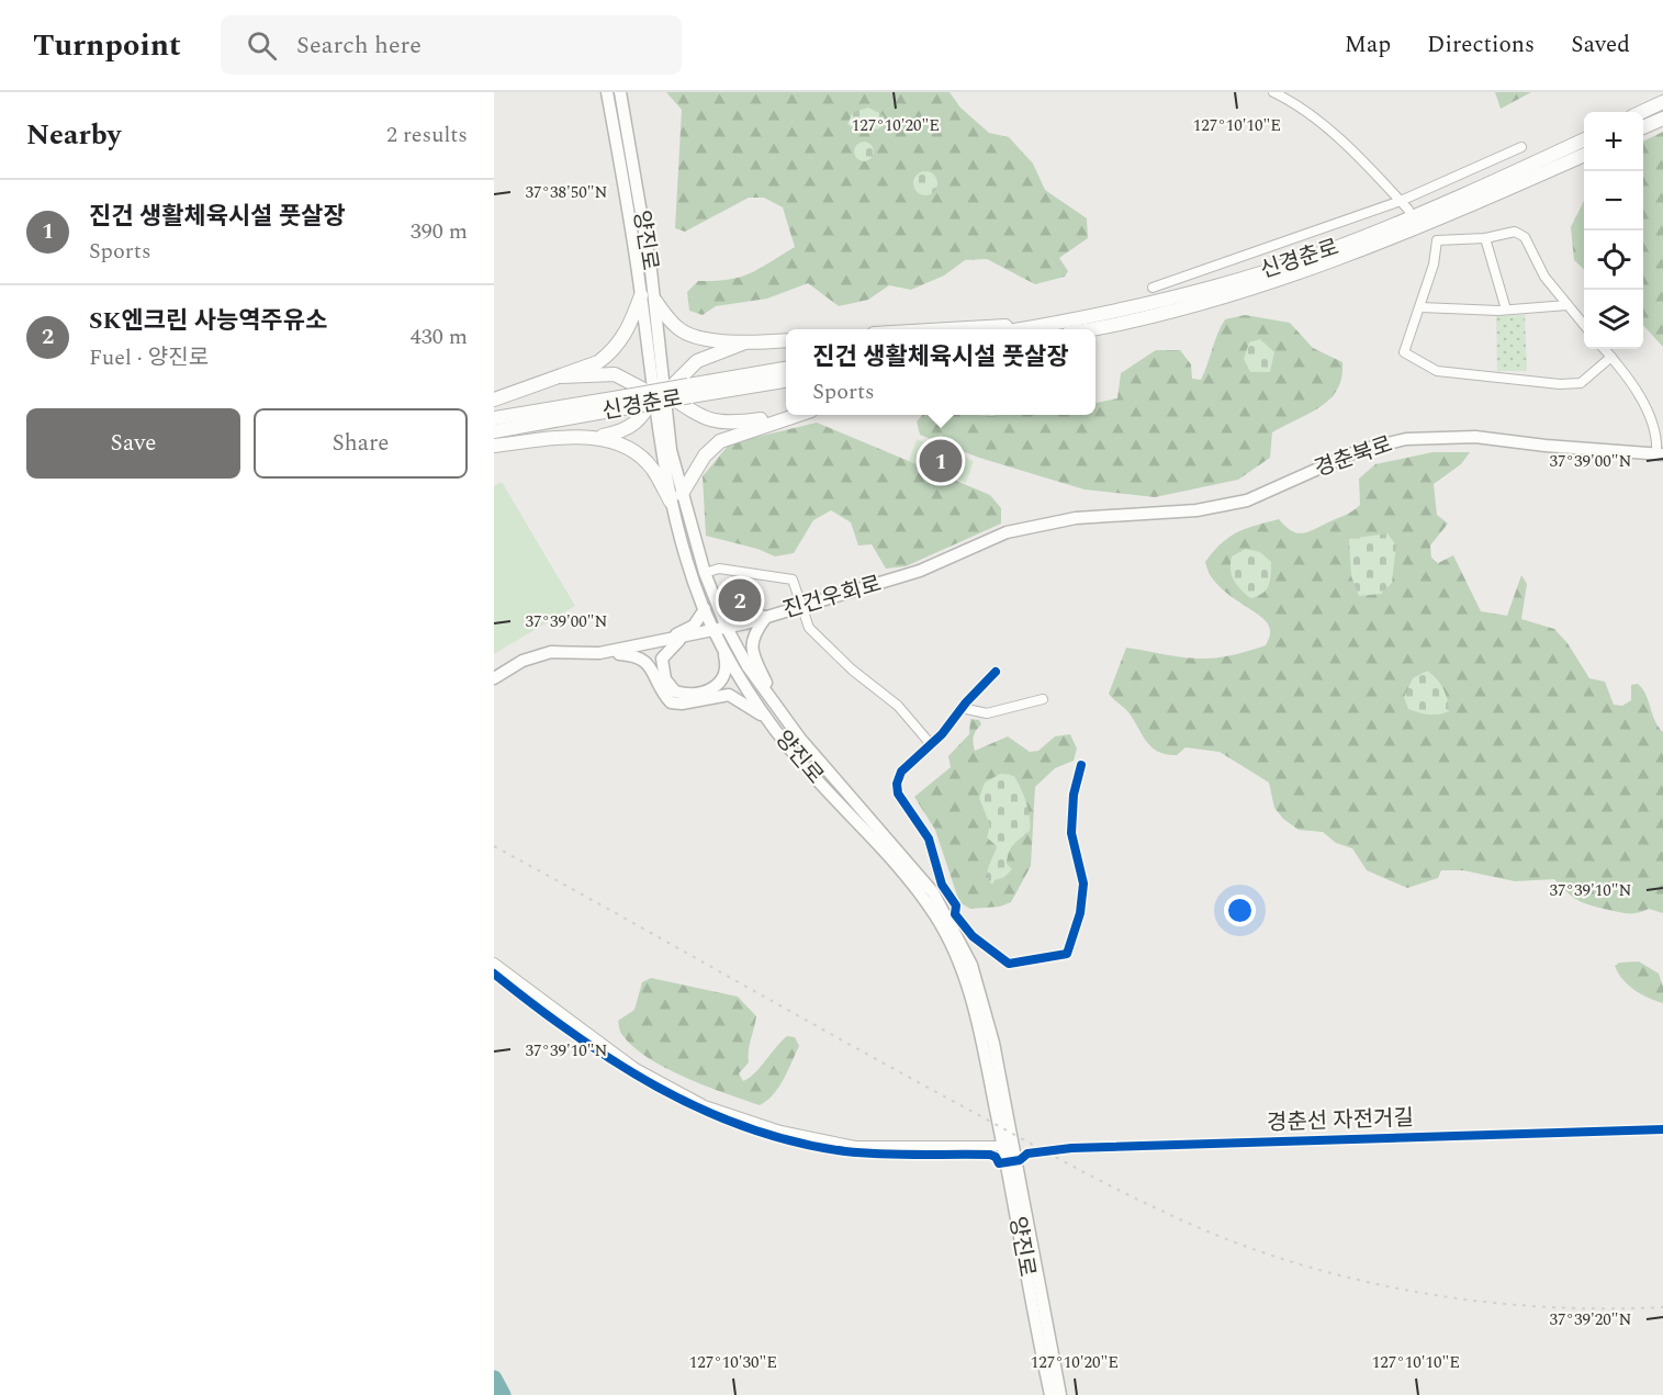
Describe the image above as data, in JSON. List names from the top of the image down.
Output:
{
  "streets": {
    "highway": ["신경춘로"],
    "main road": ["양진로", "경춘북로", "진건우회로"],
    "cycle path": ["경춘선 자전거길"]
  },
  "crossings": [
    ["양진로", "진건우회로"],
    ["경춘북로", "진건우회로"]
  ],
  "page": {
    "header": "Turnpoint",
    "search": "Search here",
    "nav": ["Map", "Directions", "Saved"],
    "heading": ["Nearby", "2 results"],
    "map_buttons": ["+", "−"],
    "list": [
      {
        "mark": "1",
        "name": "진건 생활체육시설 풋살장",
        "note": "Sports",
        "value": "390 m"
      },
      {
        "mark": "2",
        "name": "SK엔크린 사능역주유소",
        "note": "Fuel · 양진로",
        "value": "430 m"
      }
    ],
    "popup": ["진건 생활체육시설 풋살장", "Sports"],
    "buttons": ["Save", "Share"],
    "pins": ["1", "2"]
  },
  "coordinates": [
    "127°10'20\"E",
    "127°10'10\"E",
    "37°38'50\"N",
    "37°39'00\"N",
    "37°39'10\"N",
    "37°39'20\"N",
    "127°10'30\"E"
  ]
}
